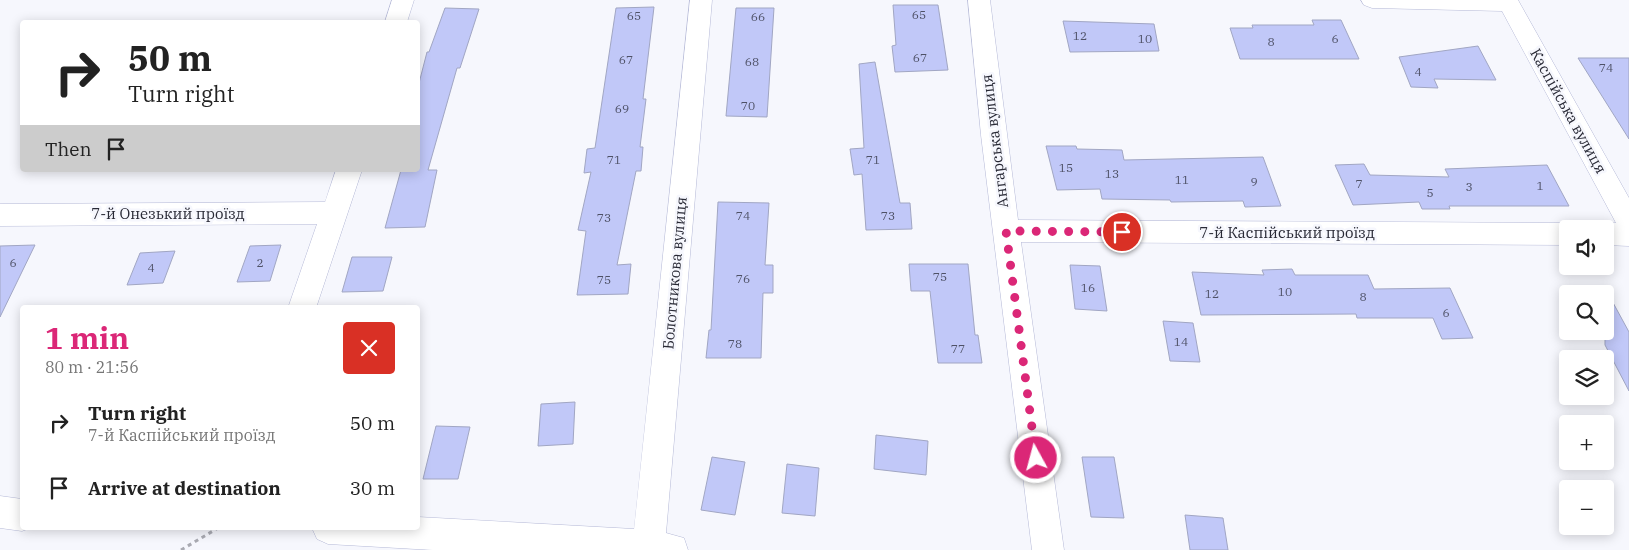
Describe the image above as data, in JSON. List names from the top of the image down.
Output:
{
  "streets": {
    "street": [
      "Каспійська вулиця",
      "Ангарська вулиця",
      "7-й Онезький проїзд",
      "7-й Каспійський проїзд",
      "Болотникова вулиця"
    ]
  },
  "crossings": [
    ["Ангарська вулиця", "7-й Каспійський проїзд"]
  ],
  "house_numbers": [
    "65",
    "65",
    "66",
    "12",
    "10",
    "6",
    "8",
    "67",
    "67",
    "68",
    "74",
    "4",
    "70",
    "69",
    "71",
    "71",
    "15",
    "13",
    "11",
    "9",
    "7",
    "1",
    "3",
    "5",
    "74",
    "73",
    "73",
    "6",
    "2",
    "4",
    "75",
    "76",
    "75",
    "16",
    "10",
    "12",
    "8",
    "6",
    "14",
    "78",
    "77"
  ],
  "page": {
    "turn": ["50 m", "Turn right"],
    "then": "Then",
    "map_buttons": ["+", "−"],
    "heading": ["1 min", "80 m · 21:56"],
    "list": [
      {
        "name": "Turn right",
        "note": "7-й Каспійський проїзд",
        "value": "50 m"
      },
      {
        "name": "Arrive at destination",
        "value": "30 m"
      }
    ]
  }
}
